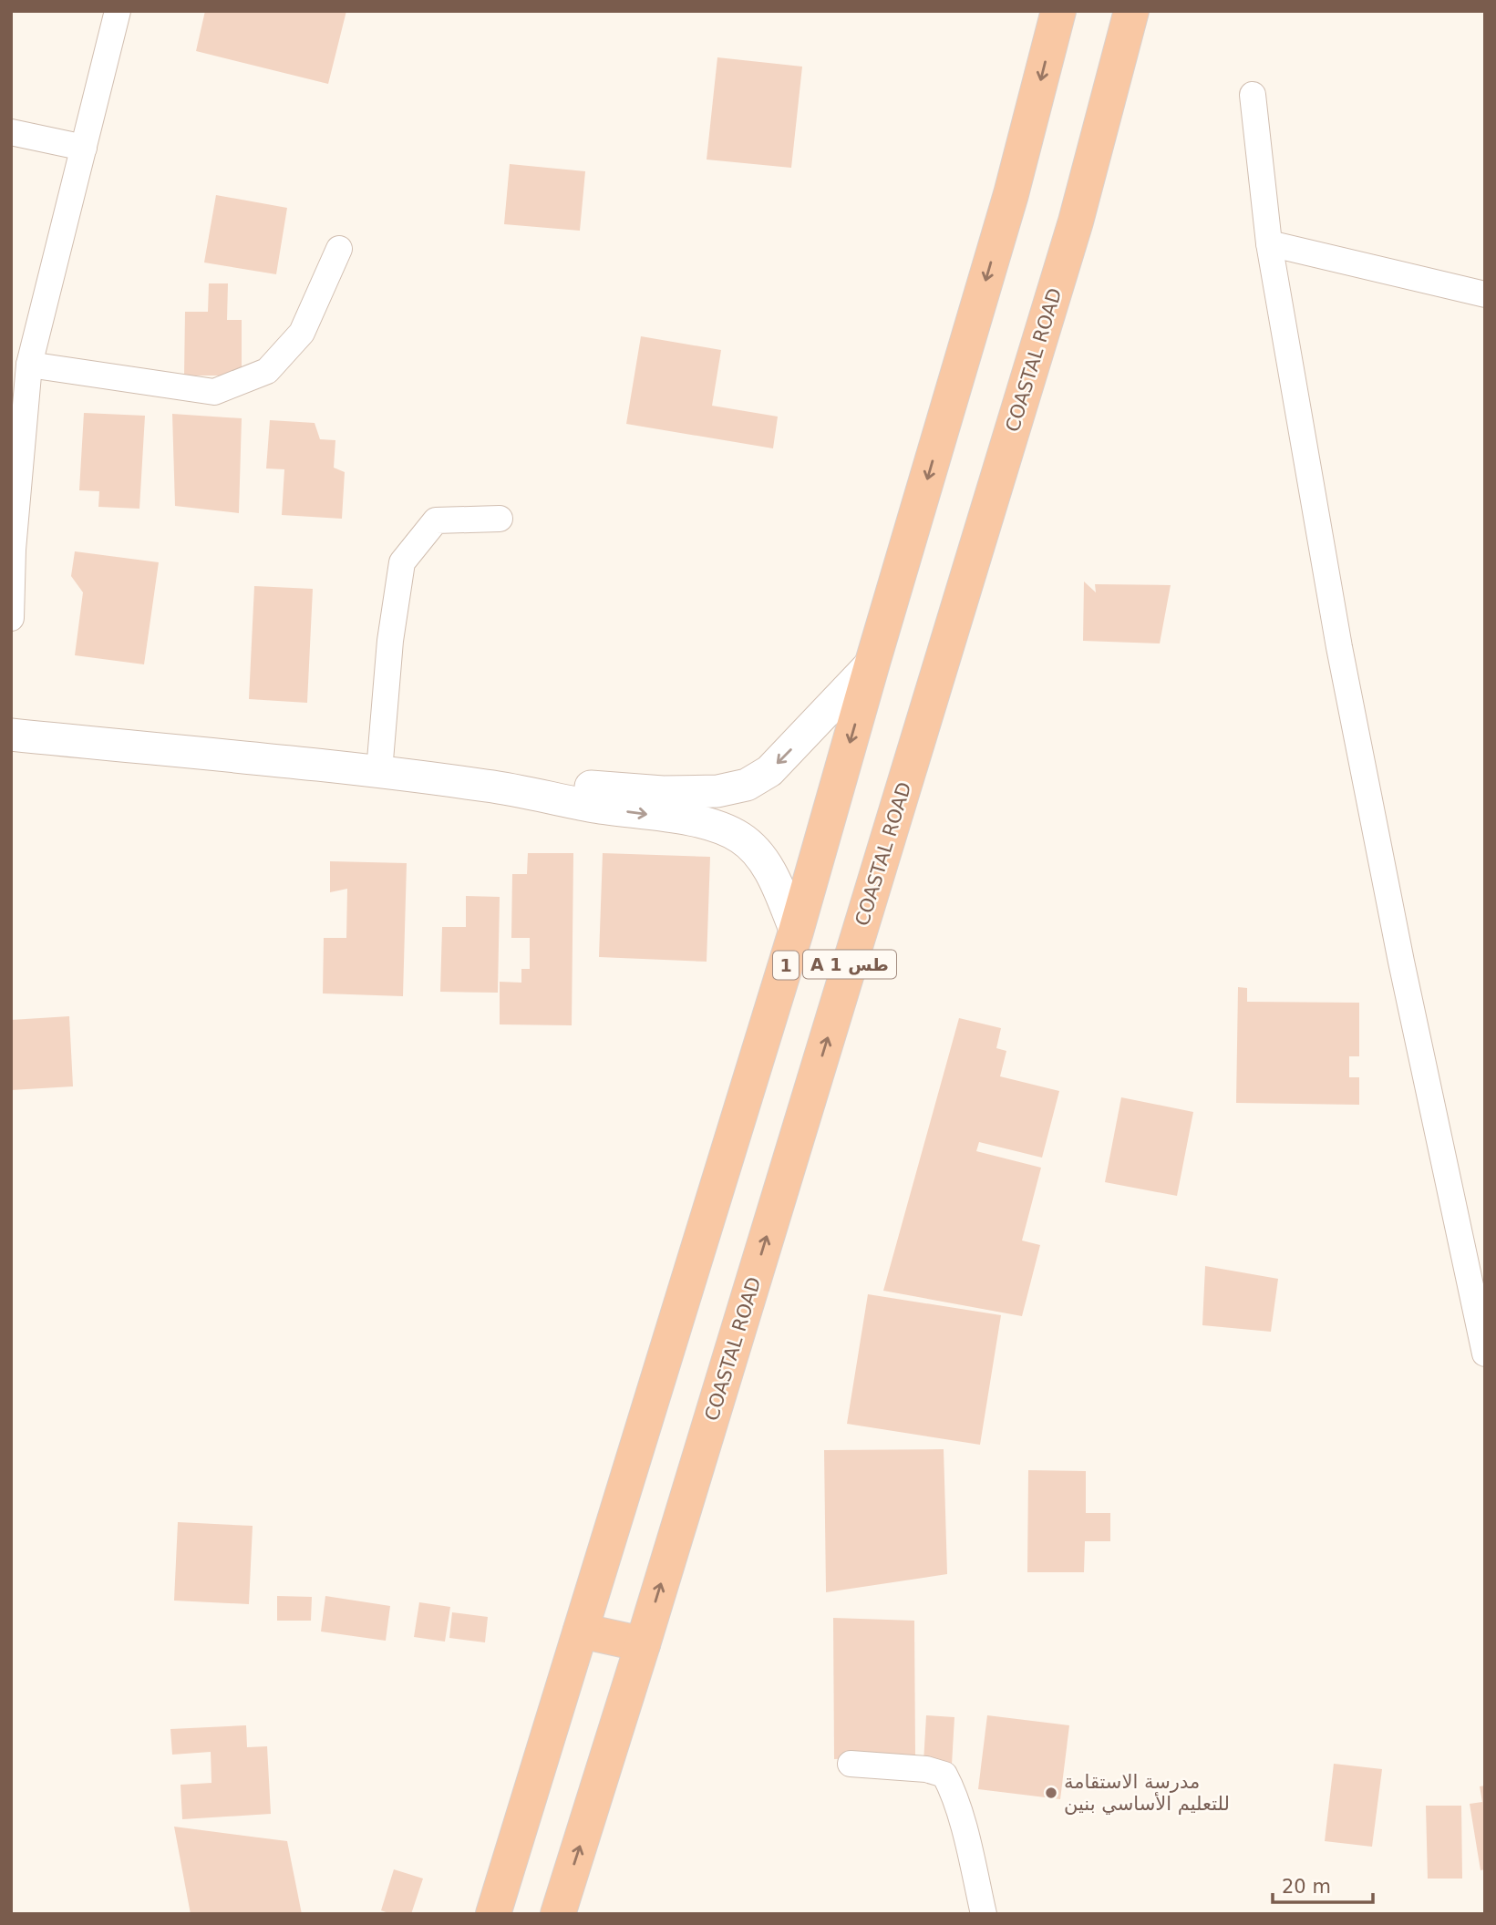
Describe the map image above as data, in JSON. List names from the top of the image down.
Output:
{
  "streets": {
    "highway": ["COASTAL ROAD", "A 1 طس", "1"]
  },
  "places": ["مدرسة الاستقامة للتعليم الأساسي بنين"],
  "scale_bar": "20 m"
}
